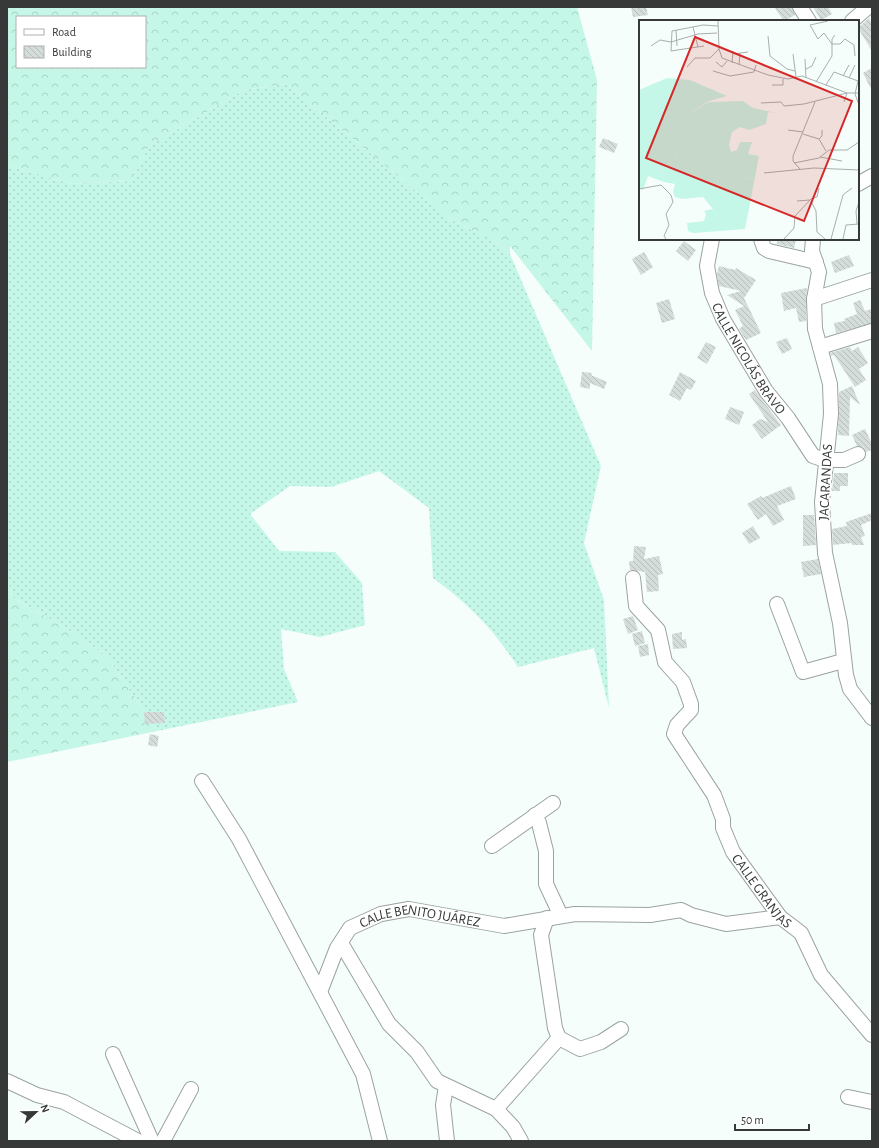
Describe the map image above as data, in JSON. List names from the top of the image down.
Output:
{
  "streets": {
    "street": [
      "CALLE NICOLÁS BRAVO",
      "JACARANDAS",
      "CALLE GRANJAS",
      "CALLE BENITO JUÁREZ"
    ]
  },
  "crossings": [
    ["CALLE NICOLÁS BRAVO", "JACARANDAS"],
    ["CALLE GRANJAS", "CALLE BENITO JUÁREZ"]
  ],
  "legend": ["Road", "Building"],
  "scale_bar": "50 m",
  "north": "right"
}
